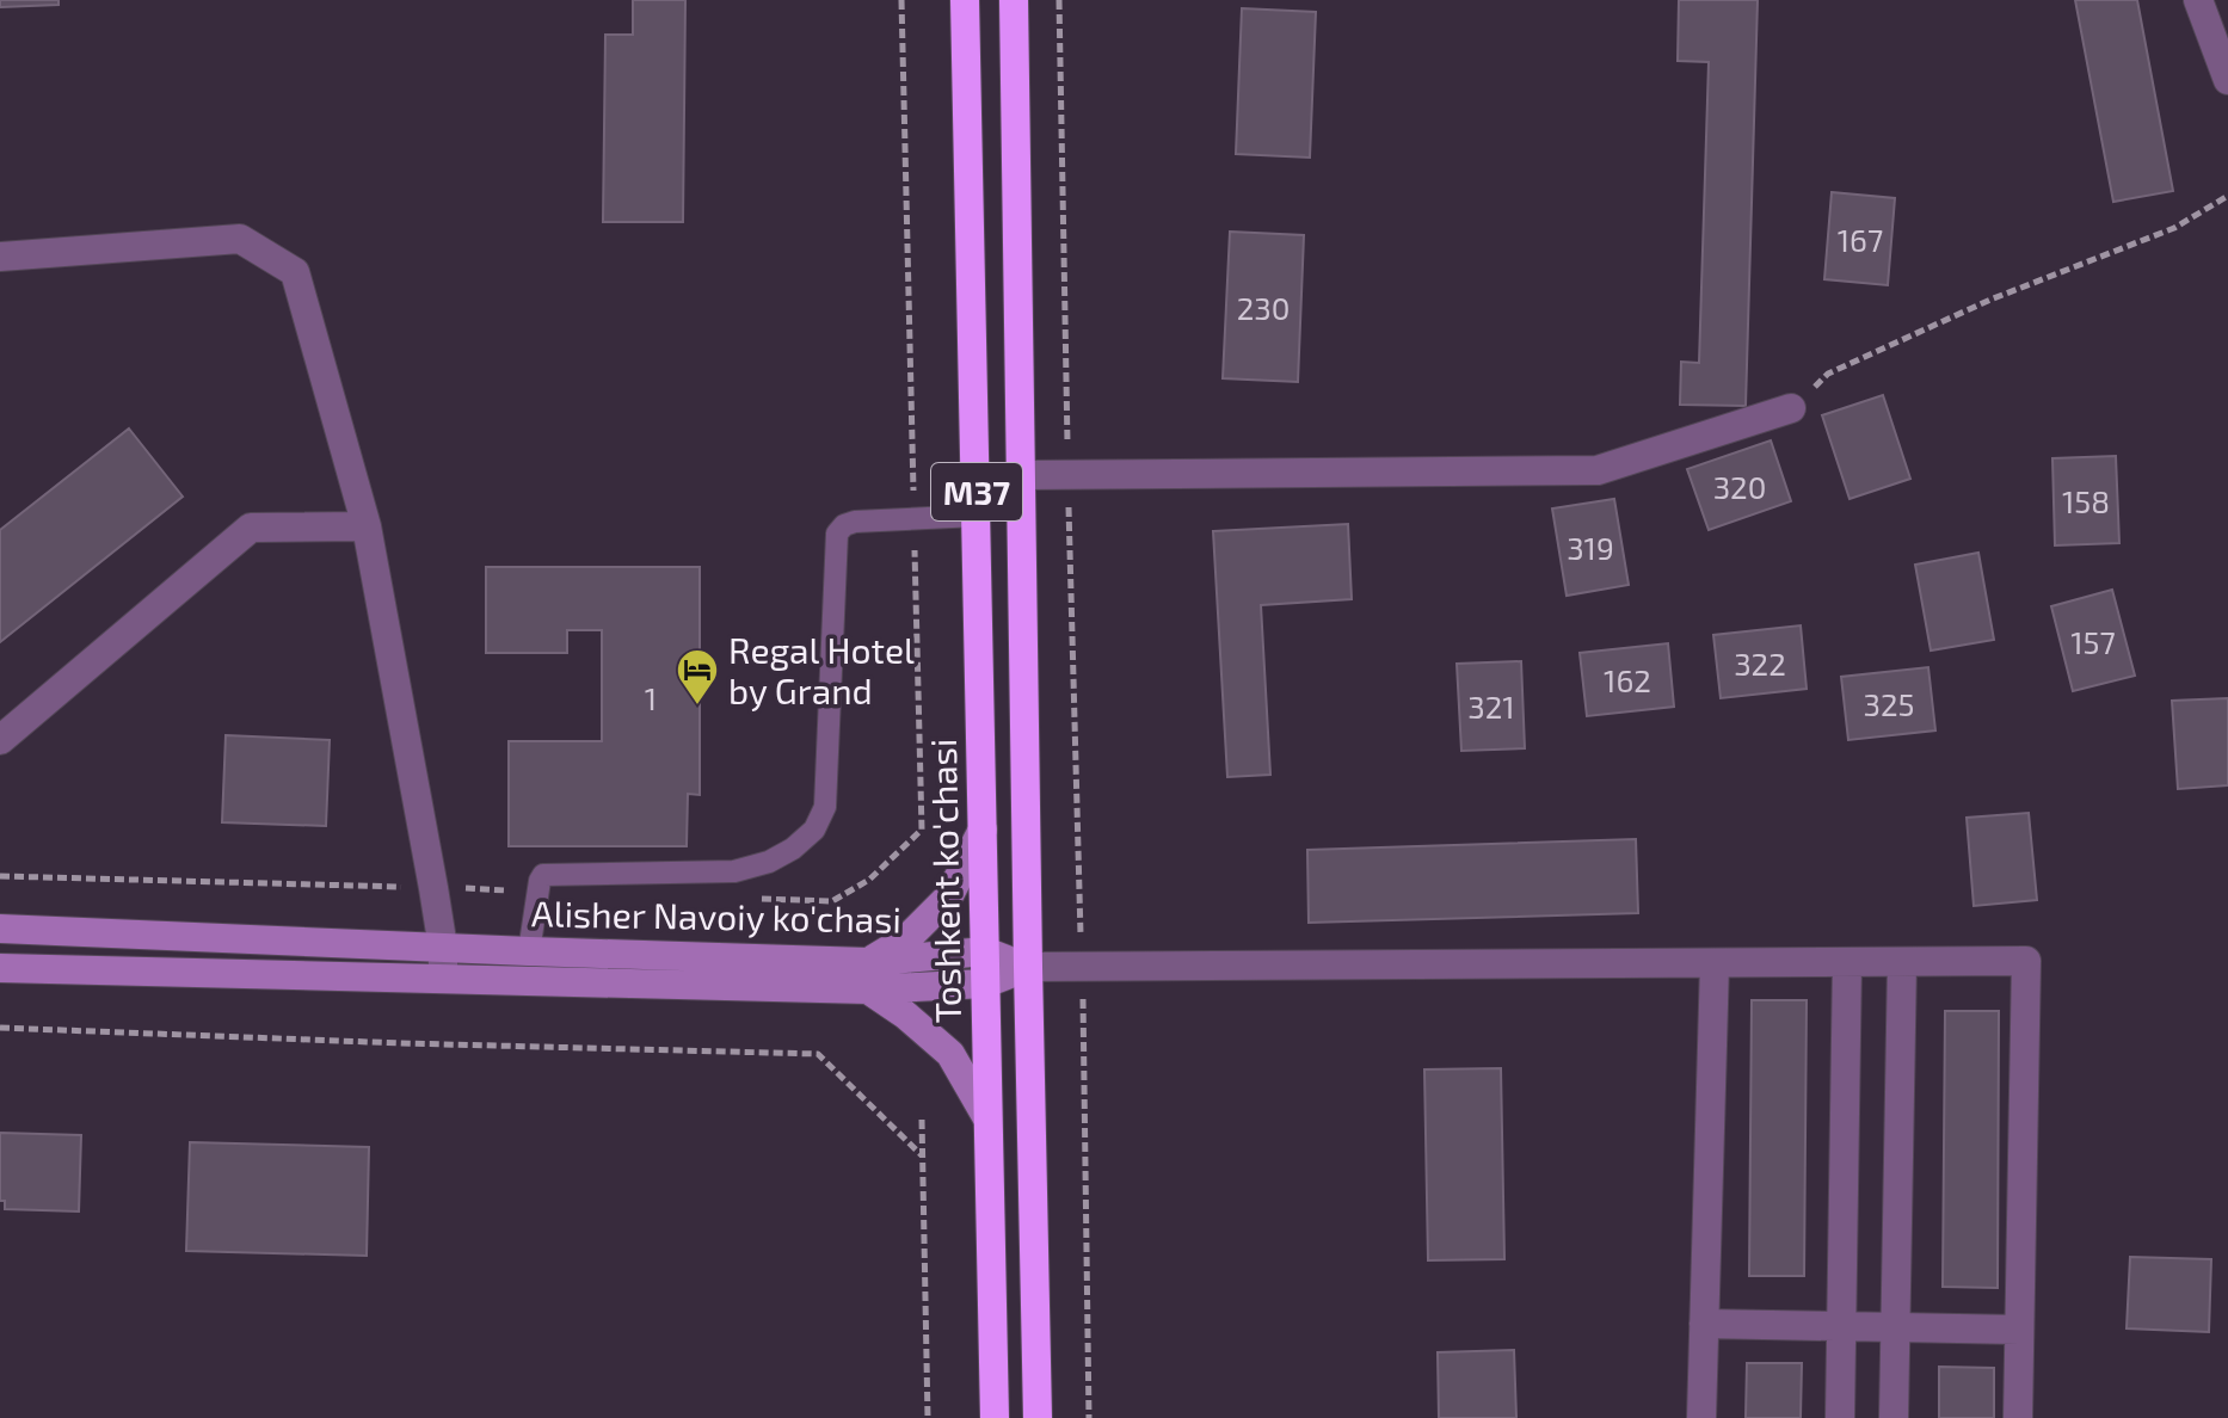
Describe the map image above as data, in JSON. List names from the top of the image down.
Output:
{
  "streets": {
    "highway": ["M37", "Toshkent ko'chasi"],
    "main road": ["Alisher Navoiy ko'chasi"]
  },
  "crossings": [
    ["M37", "Alisher Navoiy ko'chasi"],
    ["Toshkent ko'chasi", "Alisher Navoiy ko'chasi"]
  ],
  "places": {
    "hotel": ["Regal Hotel by Grand"]
  },
  "house_numbers": [
    "167",
    "230",
    "320",
    "158",
    "319",
    "157",
    "322",
    "162",
    "1",
    "325",
    "321"
  ]
}
